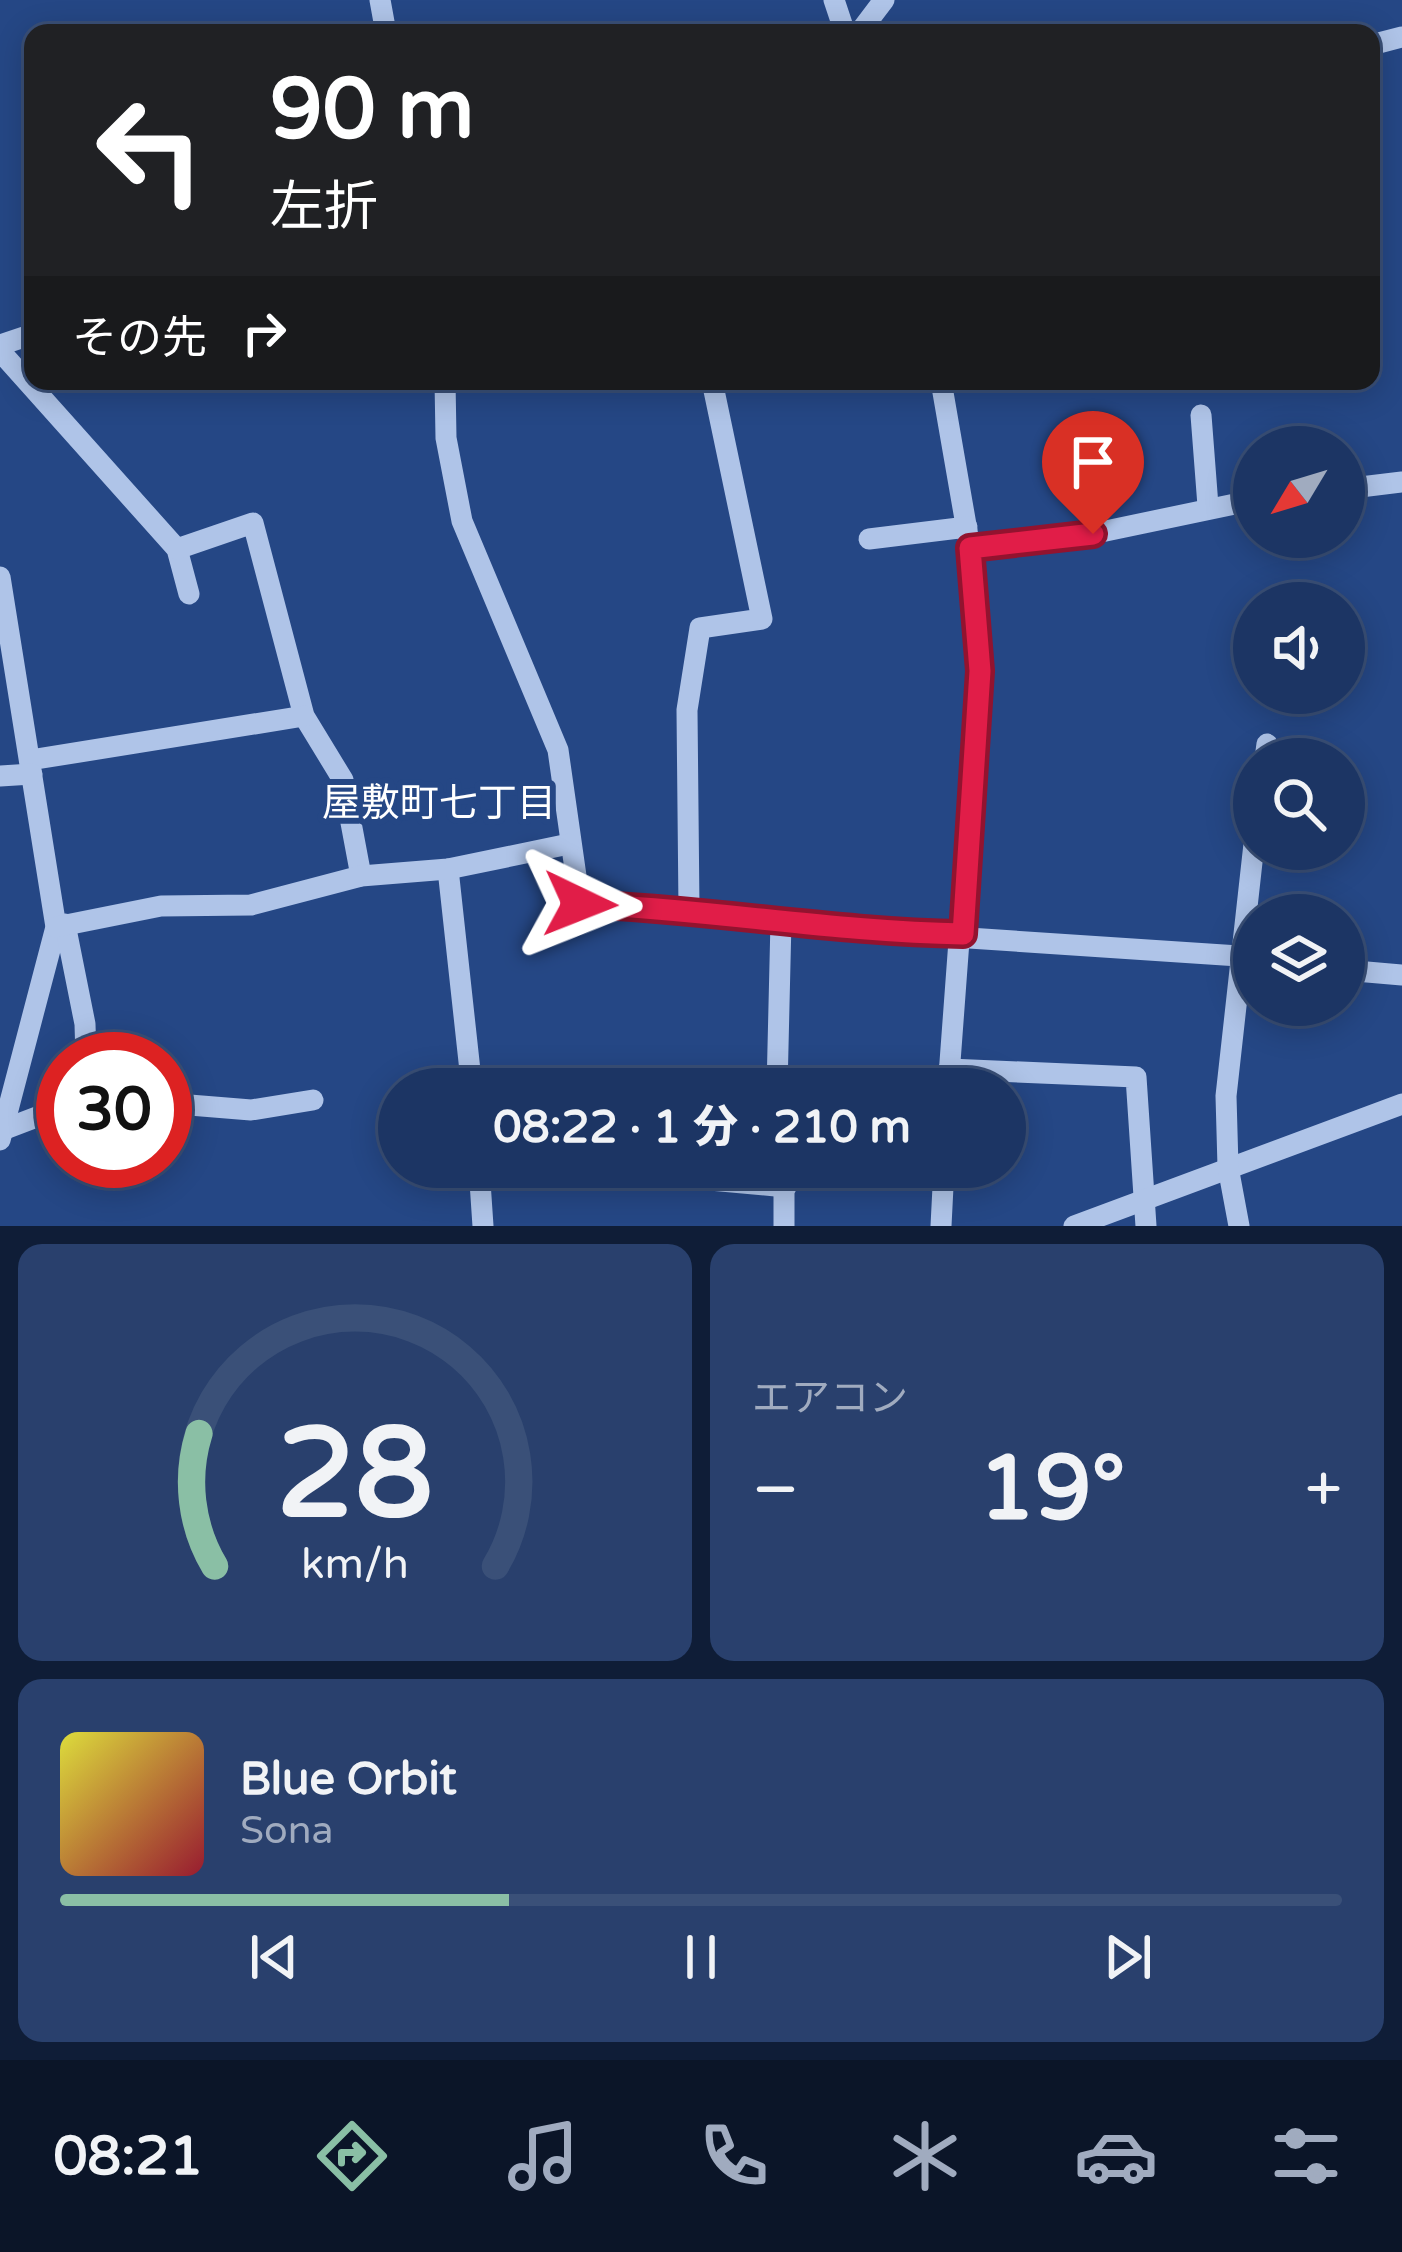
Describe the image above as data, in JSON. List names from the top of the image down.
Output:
{
  "districts": ["屋敷町七丁目"],
  "north": "bottom left",
  "page": {
    "turn": ["90 m", "左折"],
    "then": "その先",
    "limit": "30",
    "trip": "08:22 · 1 分 · 210 m",
    "tile": "エアコン",
    "heat": ["−", "19°", "+"],
    "song": ["Blue Orbit", "Sona"],
    "tabs": "08:21",
    "gauge": ["28", "km/h"]
  }
}
